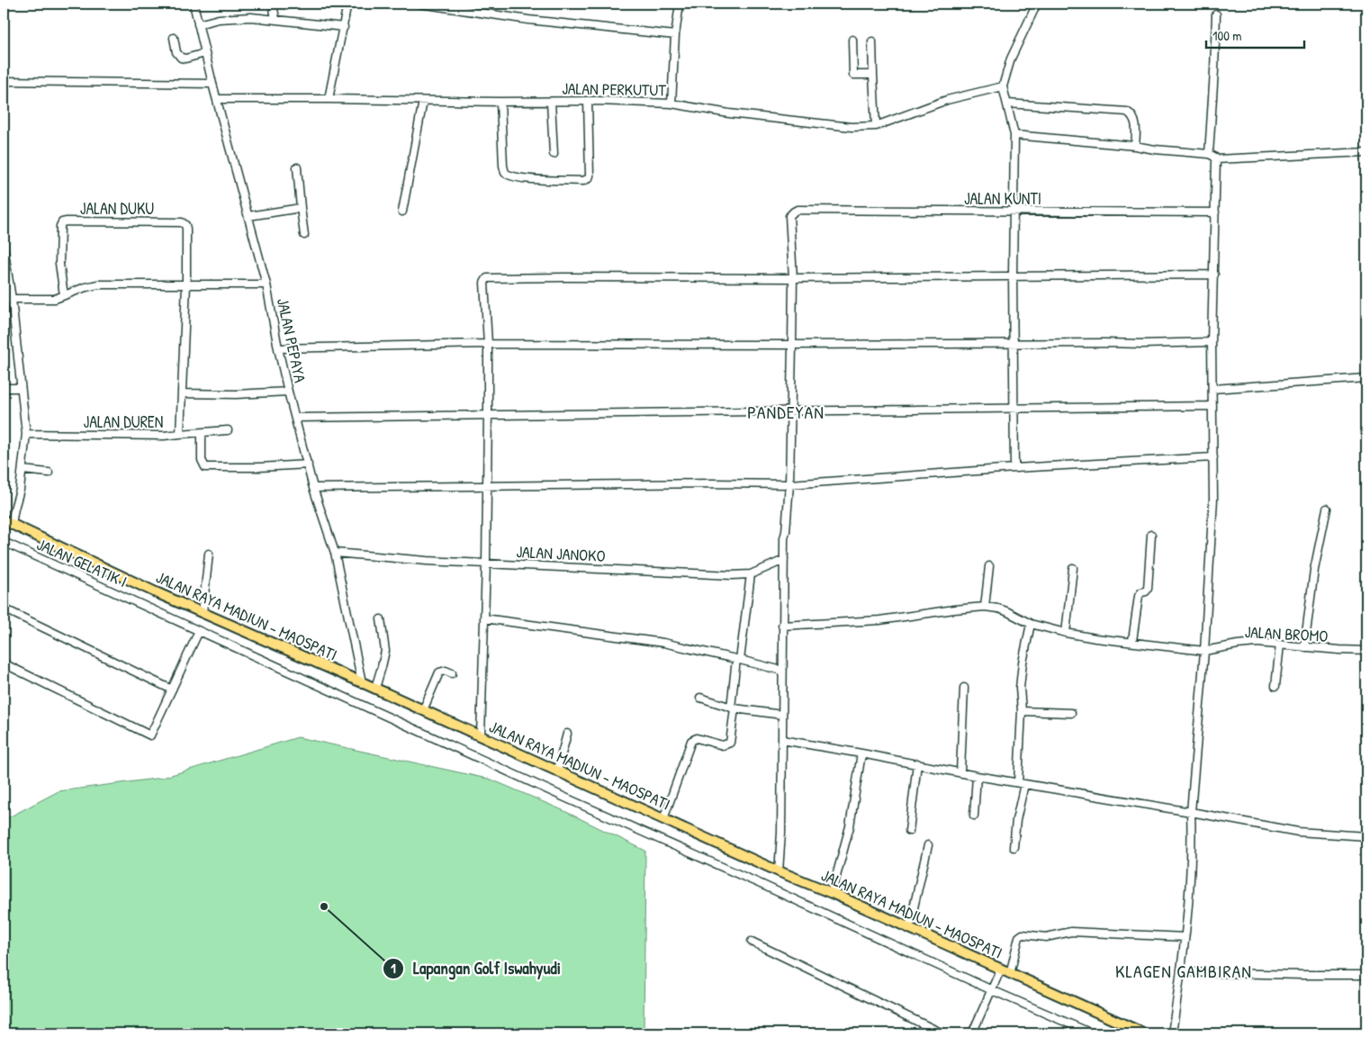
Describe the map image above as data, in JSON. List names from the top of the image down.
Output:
{
  "streets": {
    "highway": ["JALAN RAYA MADIUN - MAOSPATI"],
    "street": [
      "JALAN PERKUTUT",
      "JALAN KUNTI",
      "JALAN DUKU",
      "JALAN PEPAYA",
      "JALAN DUREN",
      "JALAN JANOKO",
      "JALAN GELATIK I",
      "JALAN BROMO"
    ]
  },
  "crossings": [
    ["JALAN PERKUTUT", "JALAN PEPAYA"],
    ["JALAN DUKU", "JALAN DUREN"],
    ["JALAN PEPAYA", "JALAN JANOKO"],
    ["JALAN PEPAYA", "JALAN RAYA MADIUN - MAOSPATI"]
  ],
  "districts": ["PANDEYAN", "KLAGEN GAMBIRAN"],
  "places": ["Lapangan Golf Iswahyudi"],
  "scale_bar": "100 m"
}
